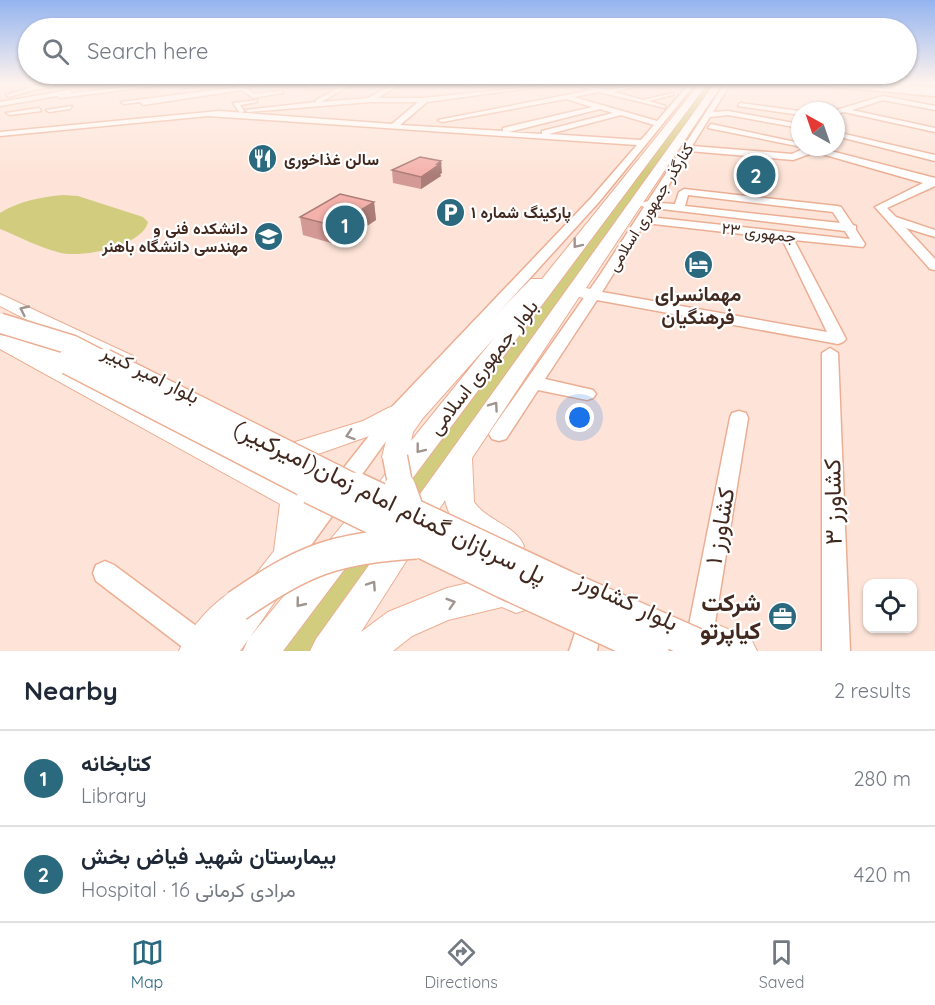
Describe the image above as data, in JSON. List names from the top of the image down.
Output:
{
  "streets": {
    "main road": [
      "بلوار جمهوری اسلامی",
      "بلوار امیر کبیر",
      "پل سربازان گمنام امام زمان(امیرکبیر)",
      "بلوار کشاورز"
    ],
    "street": [
      "کنارگذر جمهوری اسلامی",
      "۲۳ جمهوری",
      "کشاورز ۳",
      "کشاورز ۱"
    ]
  },
  "crossings": [
    ["کنارگذر جمهوری اسلامی", "بلوار جمهوری اسلامی"],
    ["۲۳ جمهوری", "بلوار جمهوری اسلامی"],
    ["پل سربازان گمنام امام زمان(امیرکبیر)", "کشاورز ۱"],
    ["پل سربازان گمنام امام زمان(امیرکبیر)", "بلوار کشاورز"],
    ["کشاورز ۱", "بلوار کشاورز"]
  ],
  "places": {
    "restaurant": ["سالن غذاخوری"],
    "parking": ["پارکینگ شماره ۱"],
    "school or university": ["دانشکده فنی و مهندسی دانشگاه باهنر"],
    "hotel": ["مهمانسرای فرهنگیان"],
    "office": ["شرکت کیاپرتو"]
  },
  "north": "top left",
  "page": {
    "search": "Search here",
    "pins": ["2", "1"],
    "heading": ["Nearby", "2 results"],
    "list": [
      {
        "mark": "1",
        "name": "کتابخانه",
        "note": "Library",
        "value": "280 m"
      },
      {
        "mark": "2",
        "name": "بیمارستان شهید فیاض بخش",
        "note": "Hospital · مرادی کرمانی 16",
        "value": "420 m"
      }
    ],
    "nav": ["Map", "Directions", "Saved"]
  }
}
